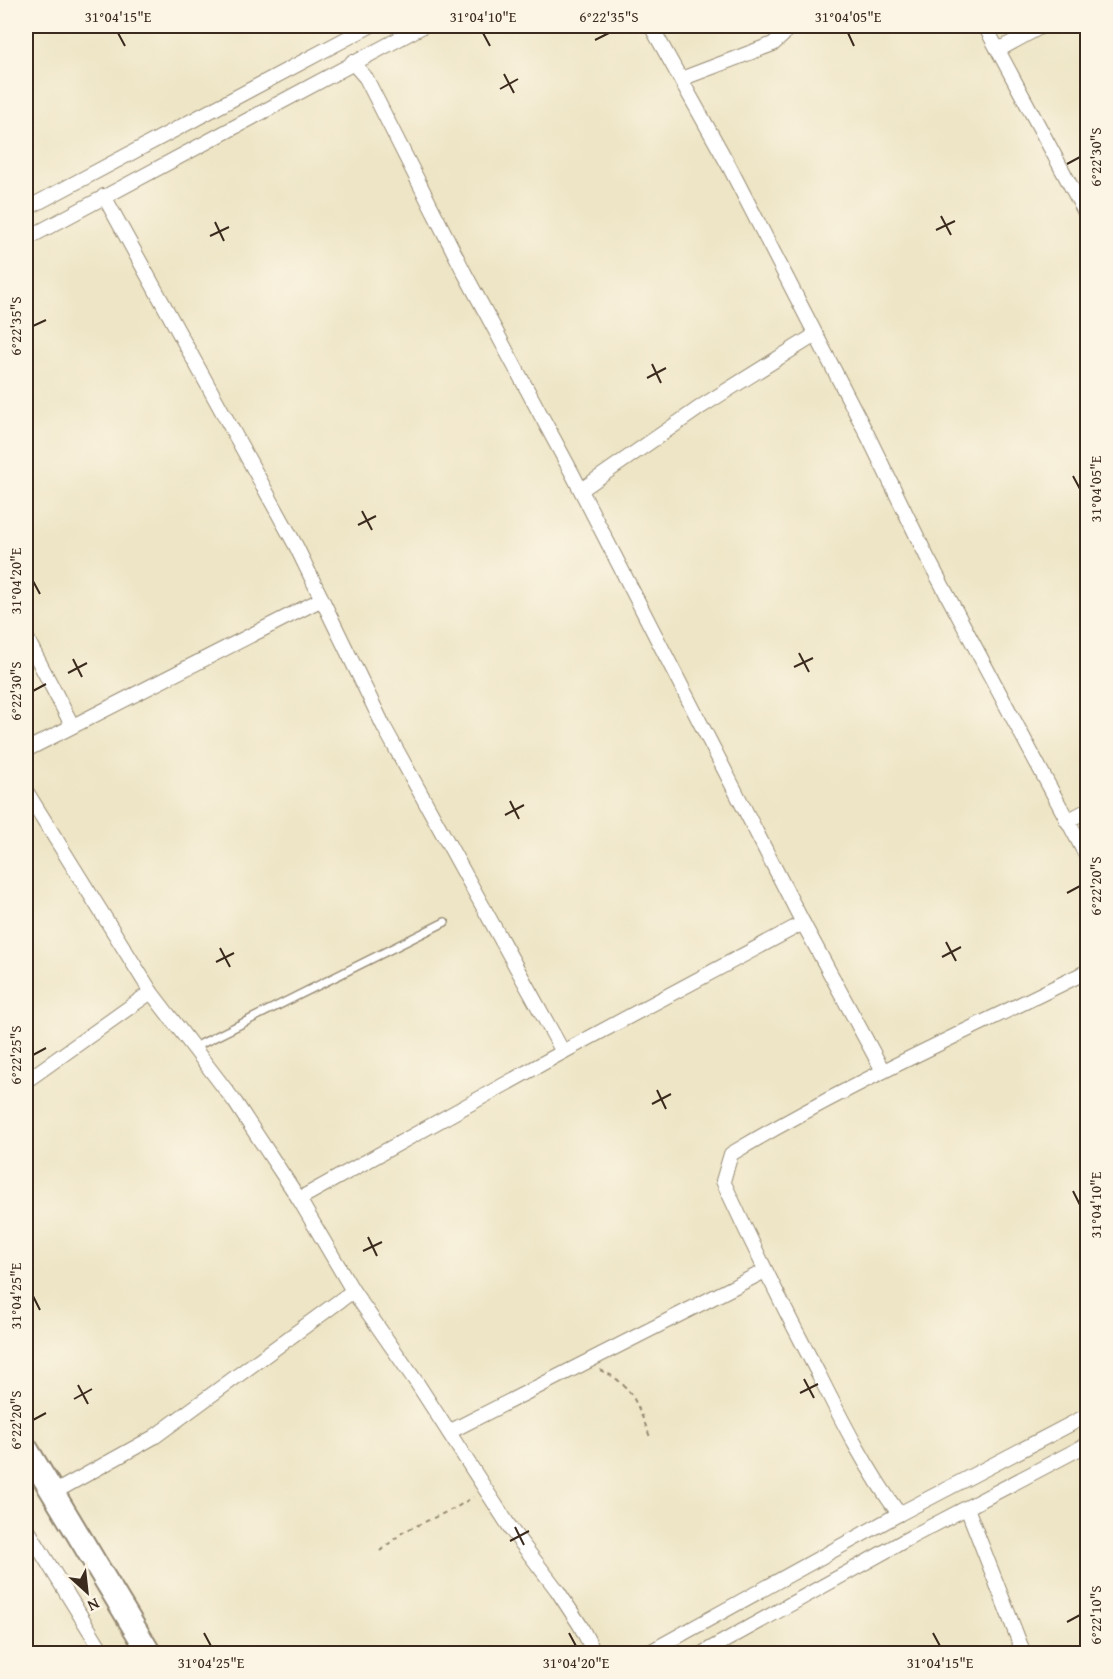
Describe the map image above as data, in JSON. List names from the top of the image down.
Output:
{
  "north": "bottom right",
  "coordinates": [
    "31°04'15\"E",
    "31°04'10\"E",
    "6°22'35\"S",
    "31°04'05\"E",
    "6°22'30\"S",
    "31°04'20\"E",
    "6°22'20\"S",
    "6°22'25\"S",
    "31°04'25\"E",
    "6°22'10\"S"
  ]
}
